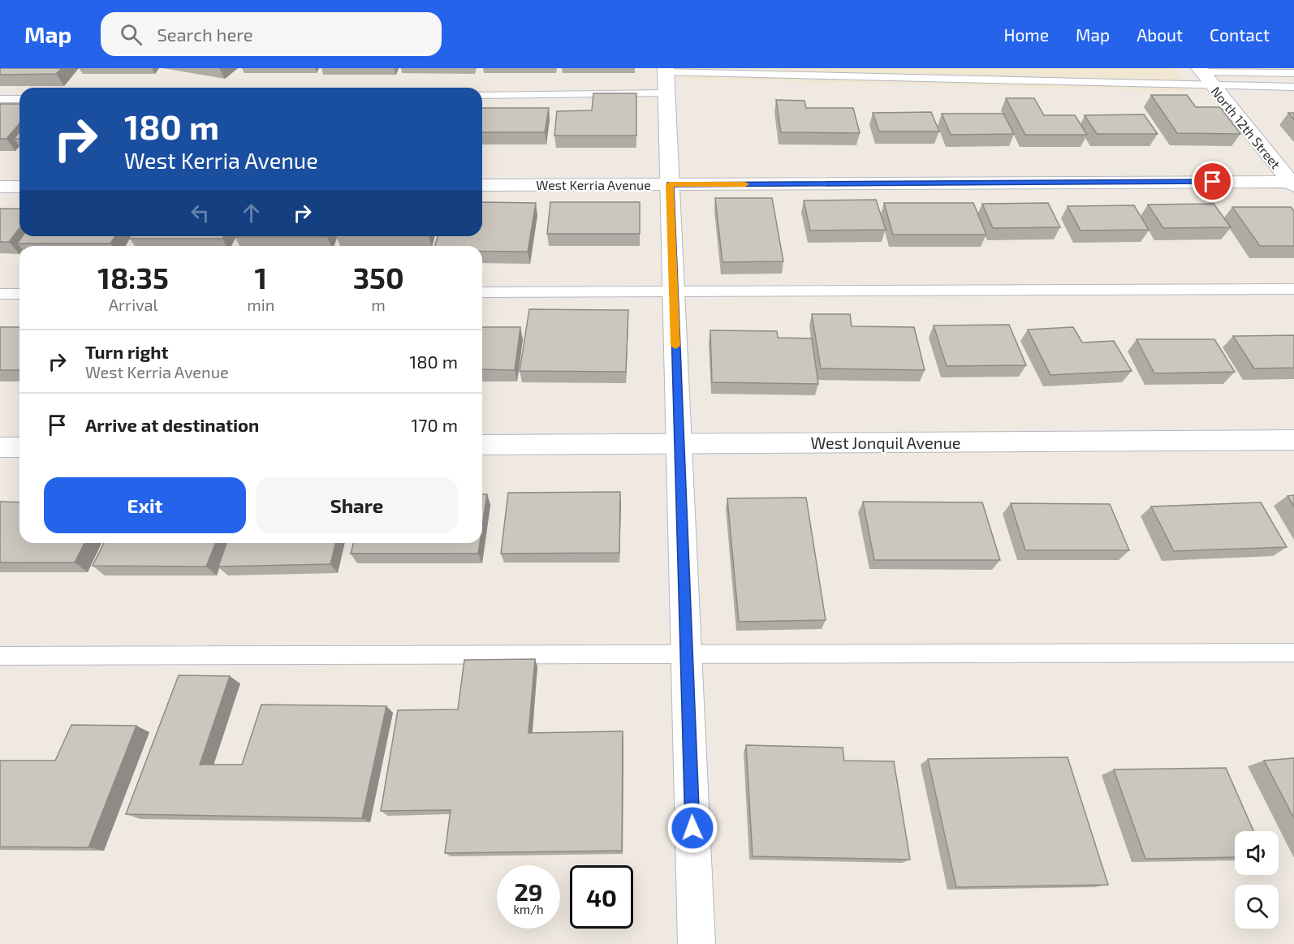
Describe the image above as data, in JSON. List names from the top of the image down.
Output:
{
  "streets": {
    "street": ["North 12th Street", "West Kerria Avenue", "West Jonquil Avenue"]
  },
  "crossings": [
    ["North 12th Street", "West Kerria Avenue"]
  ],
  "page": {
    "header": "Map",
    "search": "Search here",
    "nav": [
      "Home",
      "Map",
      "About",
      "Contact"
    ],
    "turn": ["180 m", "West Kerria Avenue"],
    "eta": [
      "18:35",
      "Arrival",
      "1",
      "min",
      "350",
      "m"
    ],
    "list": [
      {
        "name": "Turn right",
        "note": "West Kerria Avenue",
        "value": "180 m"
      },
      {
        "name": "Arrive at destination",
        "value": "170 m"
      }
    ],
    "buttons": ["Exit", "Share"],
    "speed": "29 km/h",
    "limit": "40"
  }
}
